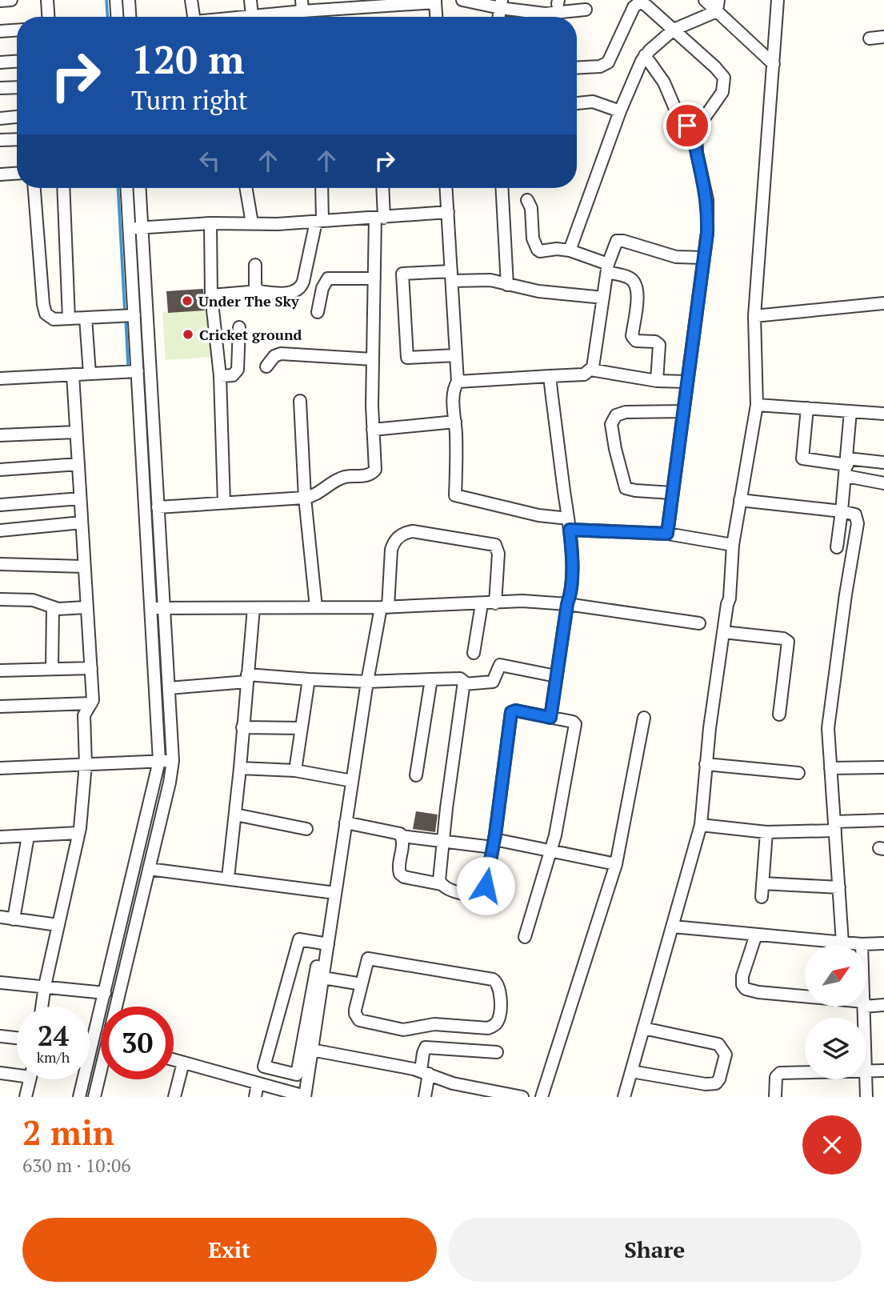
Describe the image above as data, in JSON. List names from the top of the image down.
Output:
{
  "places": ["Under The Sky", "Cricket ground"],
  "north": "top right",
  "page": {
    "turn": ["120 m", "Turn right"],
    "speed": "24 km/h",
    "limit": "30",
    "heading": ["2 min", "630 m · 10:06"],
    "buttons": ["Exit", "Share"]
  }
}
